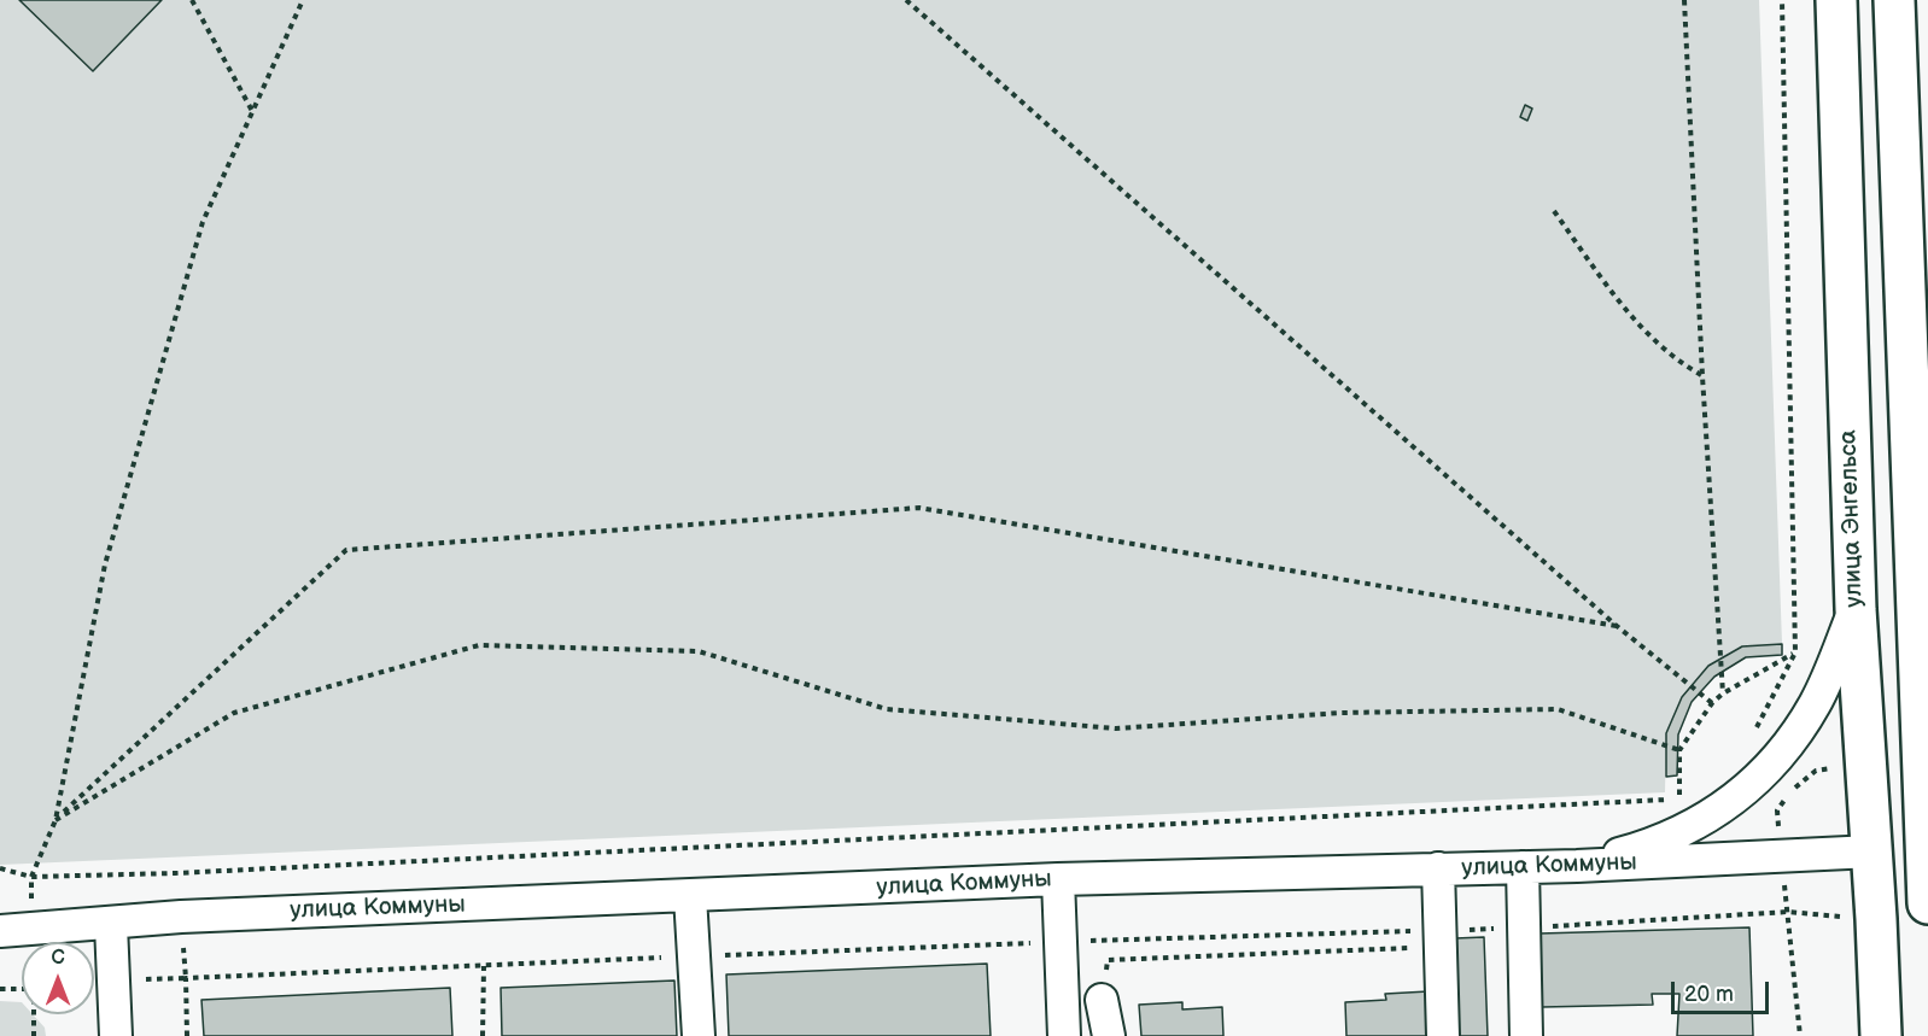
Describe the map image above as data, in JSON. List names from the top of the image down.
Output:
{
  "streets": {
    "main road": ["улица Энгельса", "улица Коммуны"]
  },
  "crossings": [
    ["улица Энгельса", "улица Коммуны"]
  ],
  "scale_bar": "20 m",
  "north": "top"
}
